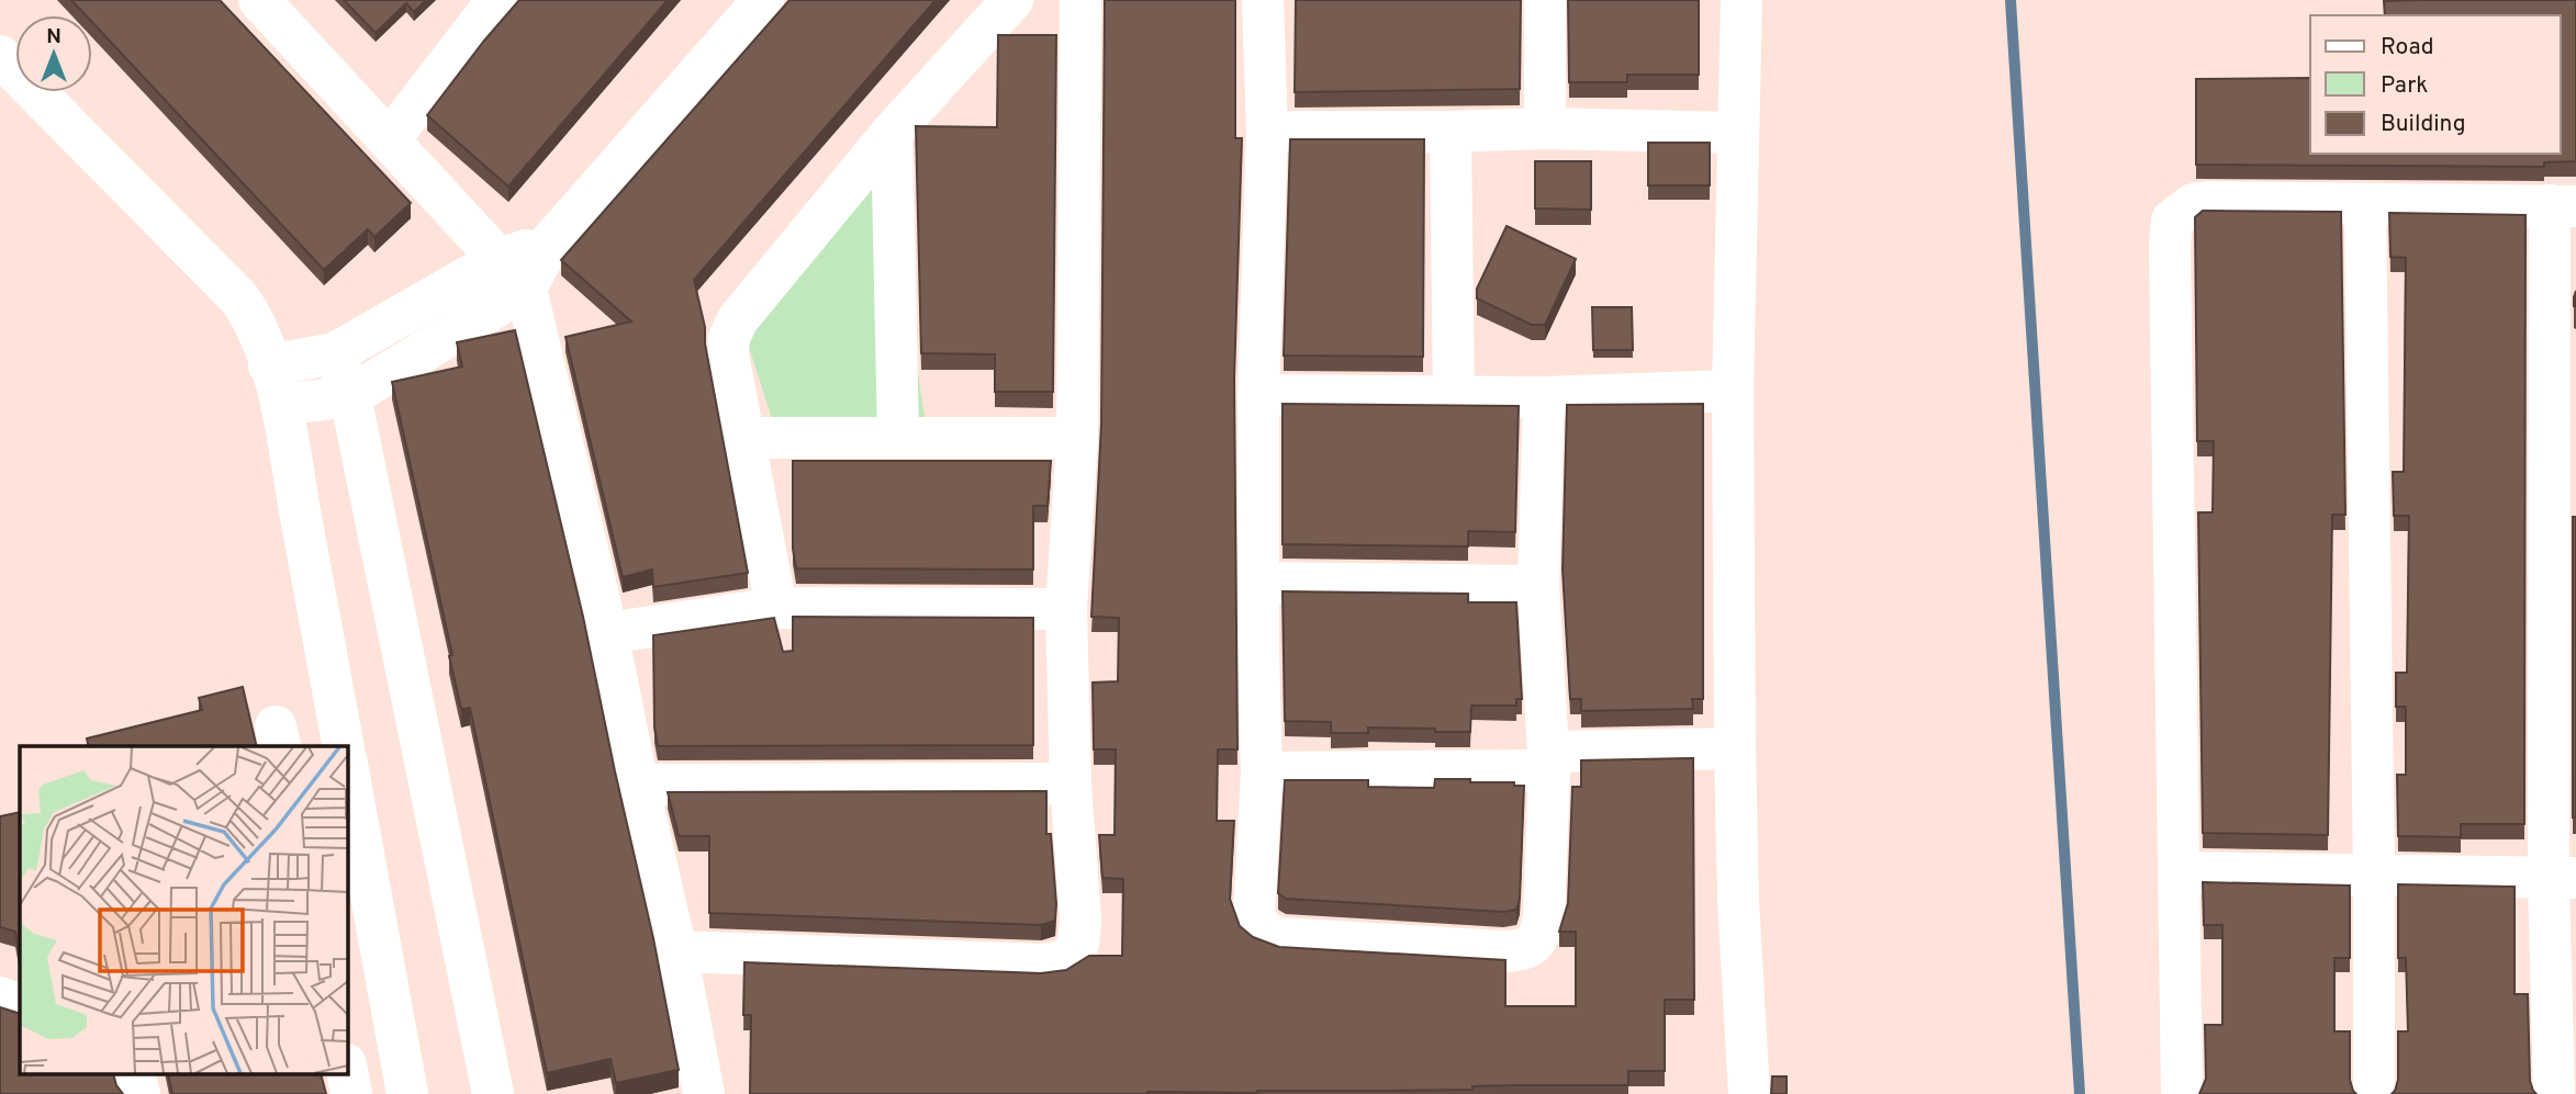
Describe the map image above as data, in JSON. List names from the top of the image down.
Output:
{
  "legend": ["Road", "Park", "Building"],
  "north": "top"
}
